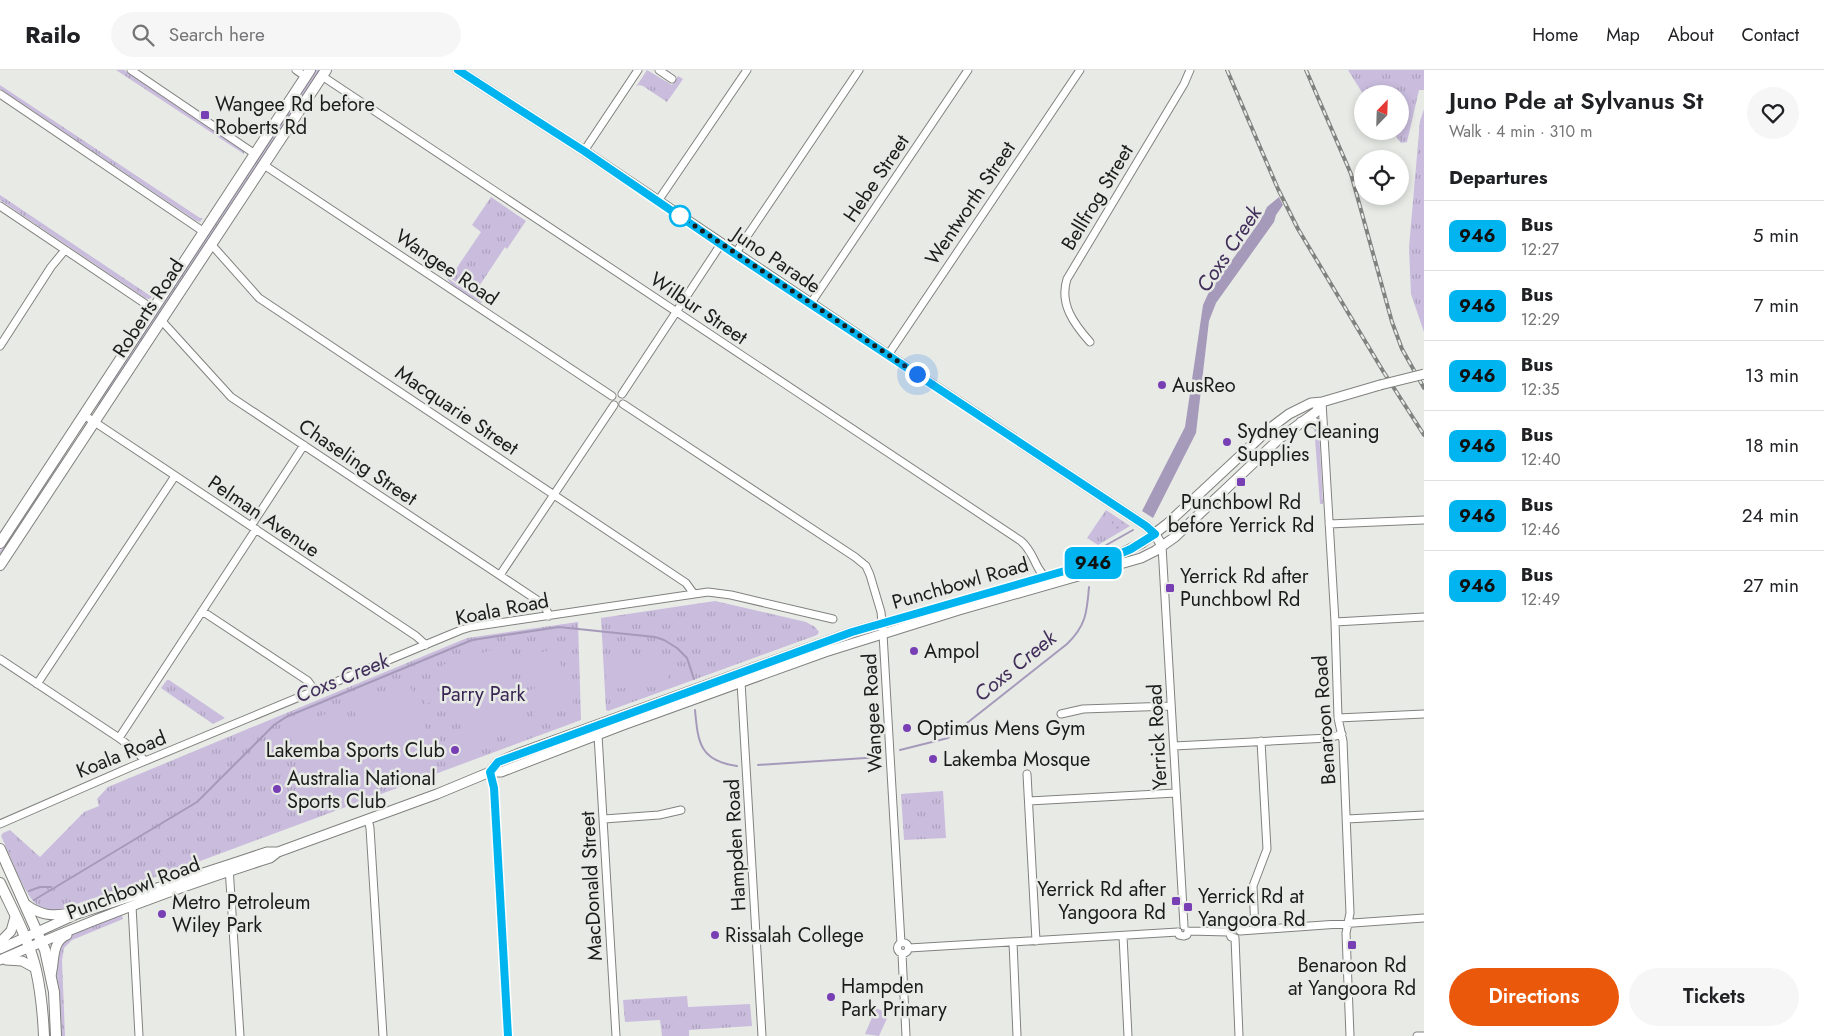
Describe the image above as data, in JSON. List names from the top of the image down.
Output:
{
  "streets": {
    "highway": ["Roberts Road"],
    "main road": ["Juno Parade", "Punchbowl Road"],
    "street": [
      "Hebe Street",
      "Bellfrog Street",
      "Wentworth Street",
      "Wangee Road",
      "Wilbur Street",
      "Macquarie Street",
      "Chaseling Street",
      "Pelman Avenue",
      "Koala Road",
      "Benaroon Road",
      "Yerrick Road",
      "Hampden Road",
      "MacDonald Street"
    ]
  },
  "crossings": [
    ["Hebe Street", "Juno Parade"],
    ["Wentworth Street", "Juno Parade"],
    ["Juno Parade", "Punchbowl Road"],
    ["Juno Parade", "Yerrick Road"],
    ["Wangee Road", "Roberts Road"],
    ["Wangee Road", "Punchbowl Road"],
    ["Roberts Road", "Wilbur Street"],
    ["Roberts Road", "Macquarie Street"],
    ["Roberts Road", "Chaseling Street"],
    ["Roberts Road", "Pelman Avenue"],
    ["Wilbur Street", "Punchbowl Road"],
    ["Macquarie Street", "Koala Road"],
    ["Chaseling Street", "Koala Road"],
    ["Pelman Avenue", "Koala Road"],
    ["Punchbowl Road", "Benaroon Road"],
    ["Punchbowl Road", "Yerrick Road"],
    ["Punchbowl Road", "Hampden Road"],
    ["Punchbowl Road", "MacDonald Street"]
  ],
  "water": ["Coxs Creek"],
  "parks": ["Parry Park"],
  "places": {
    "transit": [
      "Wangee Rd before Roberts Rd",
      "Punchbowl Rd before Yerrick Rd",
      "Yerrick Rd after Punchbowl Rd",
      "Yerrick Rd after Yangoora Rd",
      "Yerrick Rd at Yangoora Rd",
      "Benaroon Rd at Yangoora Rd"
    ],
    "other": [
      "AusReo",
      "Sydney Cleaning Supplies",
      "Ampol",
      "Optimus Mens Gym",
      "Lakemba Sports Club",
      "Lakemba Mosque",
      "Australia National Sports Club",
      "Metro Petroleum Wiley Park",
      "Rissalah College",
      "Hampden Park Primary"
    ]
  },
  "lines": ["bus line 946"],
  "north": "top right",
  "page": {
    "header": "Railo",
    "search": "Search here",
    "nav": [
      "Home",
      "Map",
      "About",
      "Contact"
    ],
    "on_map": "946",
    "heading": [
      ["Juno Pde at Sylvanus St", "Walk · 4 min · 310 m"],
      "Departures"
    ],
    "list": [
      {
        "mark": "946",
        "name": "Bus",
        "note": "12:27",
        "value": "5 min"
      },
      {
        "mark": "946",
        "name": "Bus",
        "note": "12:29",
        "value": "7 min"
      },
      {
        "mark": "946",
        "name": "Bus",
        "note": "12:35",
        "value": "13 min"
      },
      {
        "mark": "946",
        "name": "Bus",
        "note": "12:40",
        "value": "18 min"
      },
      {
        "mark": "946",
        "name": "Bus",
        "note": "12:46",
        "value": "24 min"
      },
      {
        "mark": "946",
        "name": "Bus",
        "note": "12:49",
        "value": "27 min"
      }
    ],
    "buttons": ["Directions", "Tickets"]
  }
}
